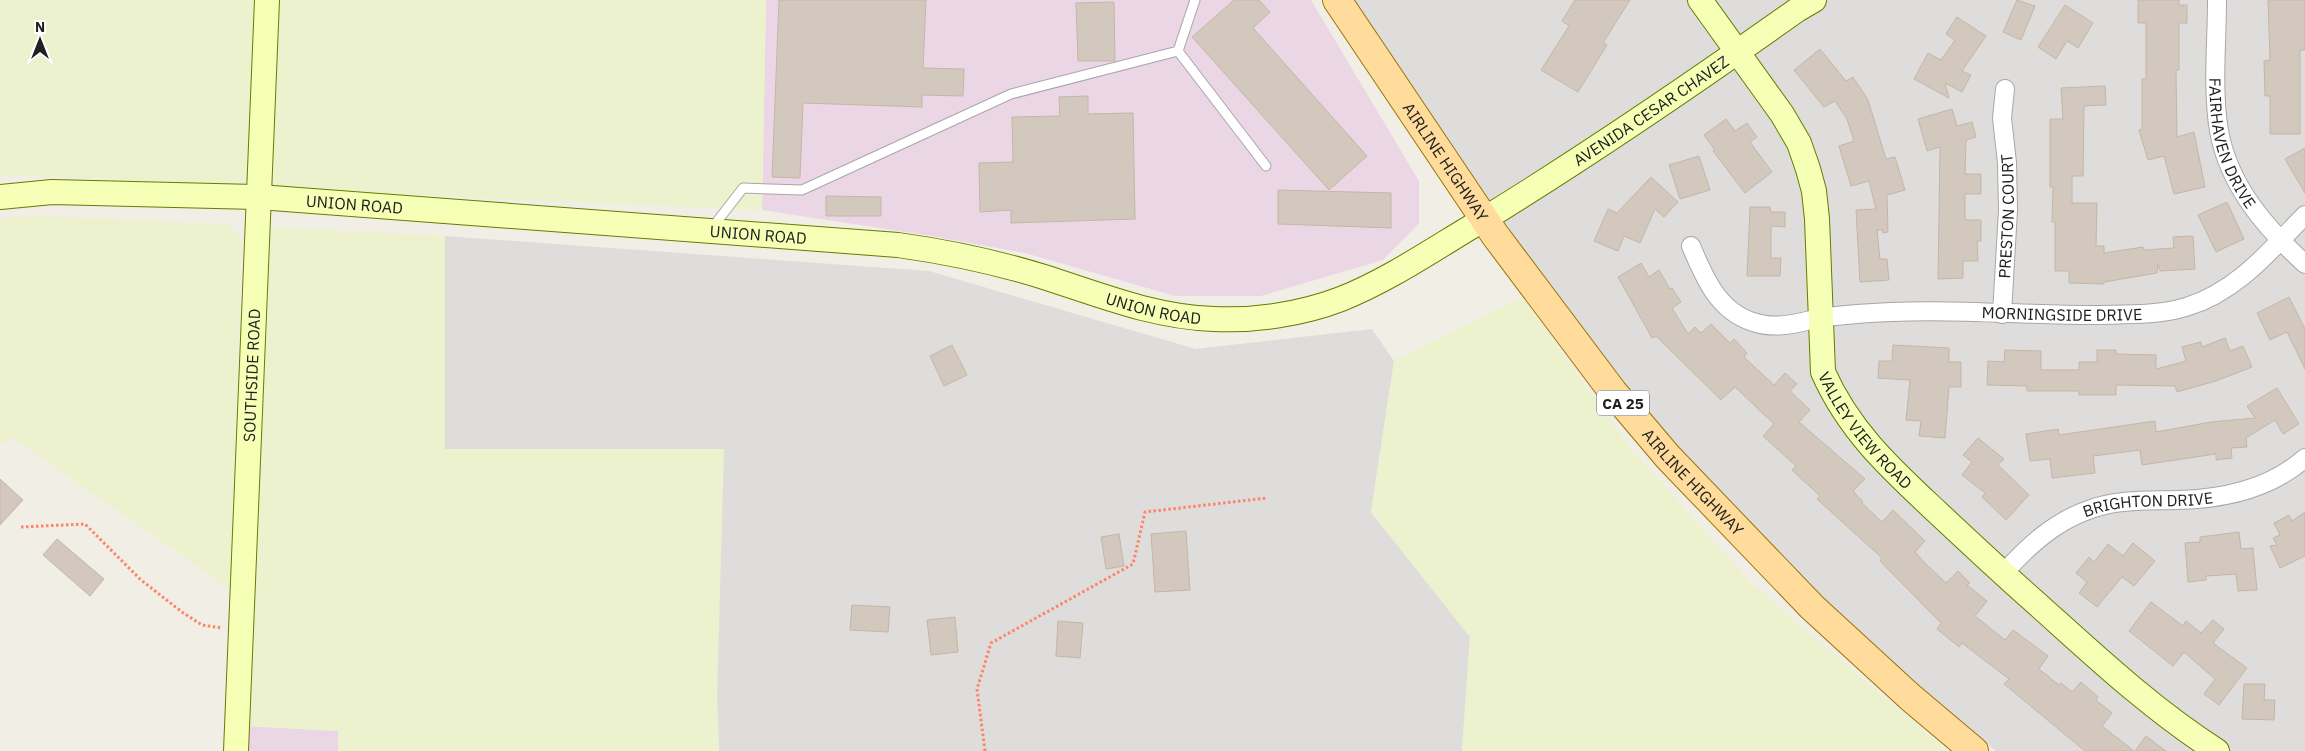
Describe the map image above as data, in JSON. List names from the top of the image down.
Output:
{
  "streets": {
    "main road": ["AIRLINE HIGHWAY", "CA 25"],
    "street": [
      "AVENIDA CESAR CHAVEZ",
      "FAIRHAVEN DRIVE",
      "UNION ROAD",
      "PRESTON COURT",
      "MORNINGSIDE DRIVE",
      "SOUTHSIDE ROAD",
      "VALLEY VIEW ROAD",
      "BRIGHTON DRIVE"
    ]
  },
  "crossings": [
    ["AVENIDA CESAR CHAVEZ", "AIRLINE HIGHWAY"],
    ["AVENIDA CESAR CHAVEZ", "UNION ROAD"],
    ["AVENIDA CESAR CHAVEZ", "VALLEY VIEW ROAD"],
    ["FAIRHAVEN DRIVE", "MORNINGSIDE DRIVE"],
    ["AIRLINE HIGHWAY", "UNION ROAD"],
    ["UNION ROAD", "SOUTHSIDE ROAD"],
    ["PRESTON COURT", "MORNINGSIDE DRIVE"],
    ["MORNINGSIDE DRIVE", "VALLEY VIEW ROAD"],
    ["VALLEY VIEW ROAD", "BRIGHTON DRIVE"]
  ],
  "north": "top"
}
